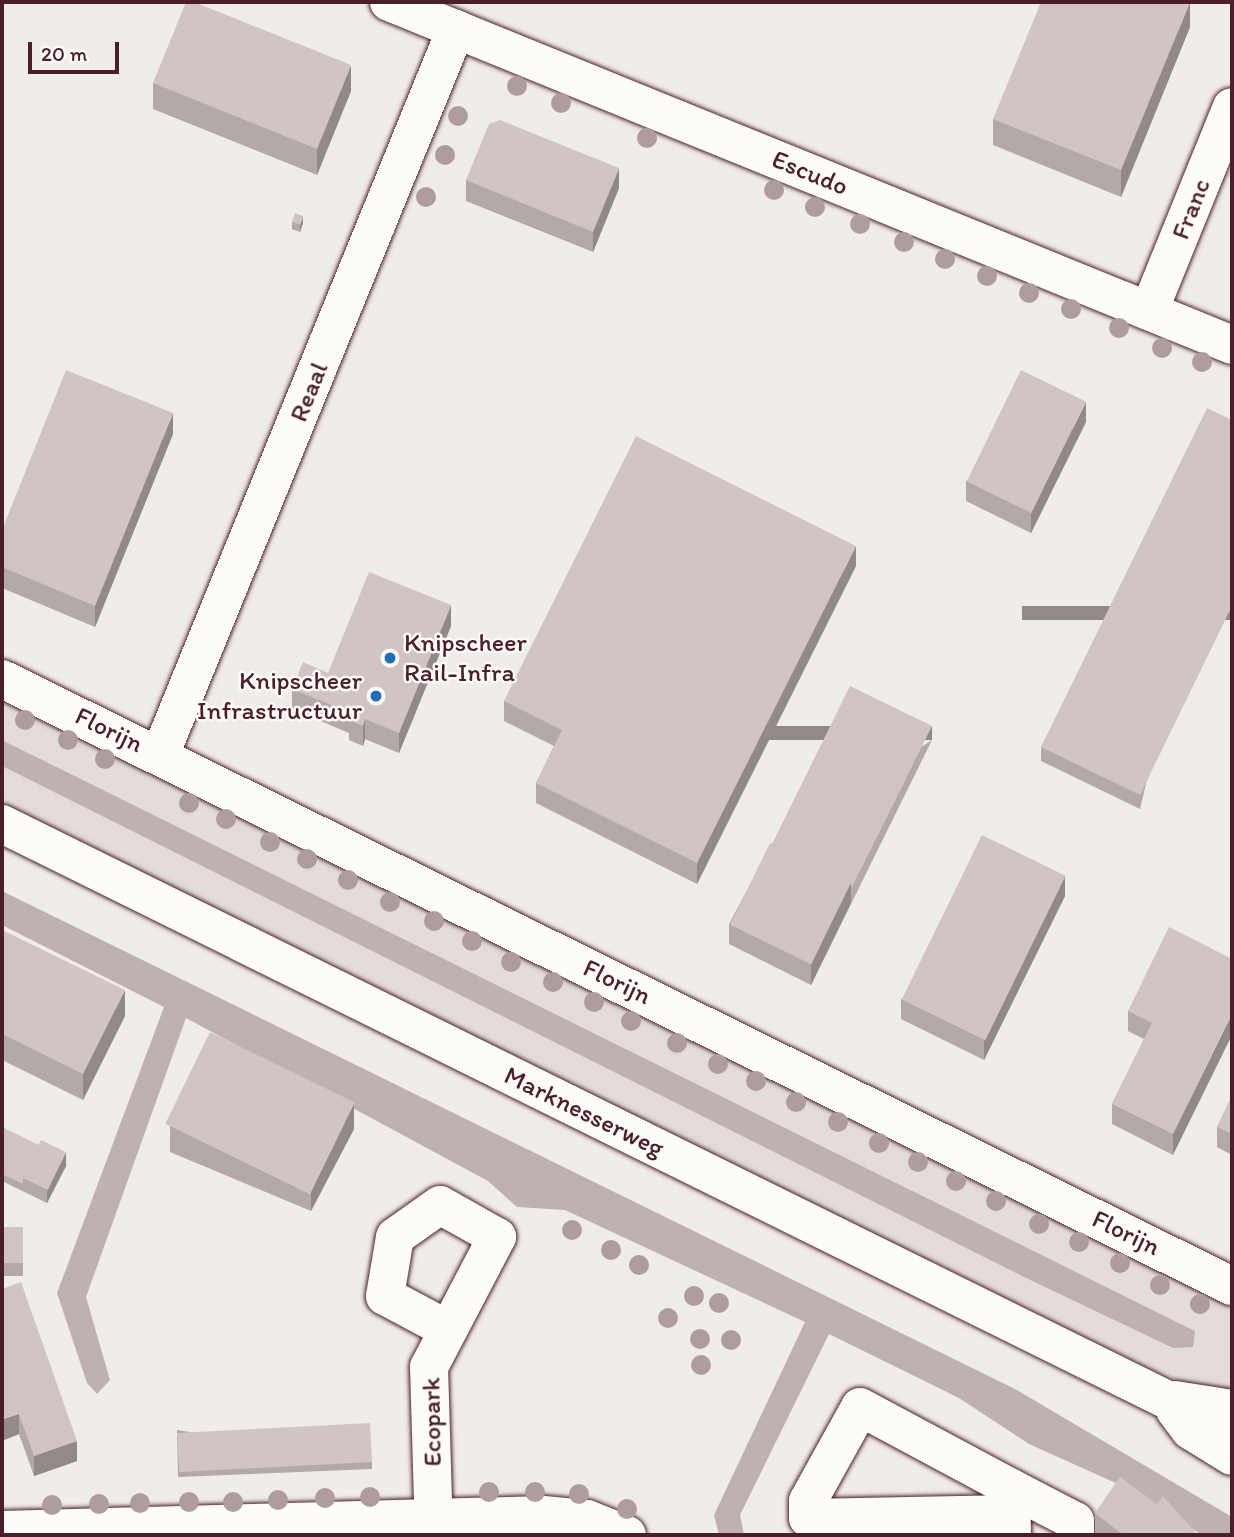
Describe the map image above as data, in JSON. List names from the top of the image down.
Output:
{
  "streets": {
    "street": [
      "Escudo",
      "Franc",
      "Reaal",
      "Florijn",
      "Marknesserweg",
      "Ecopark"
    ]
  },
  "crossings": [
    ["Escudo", "Franc"],
    ["Escudo", "Reaal"],
    ["Reaal", "Florijn"]
  ],
  "places": ["Knipscheer Rail-Infra", "Knipscheer Infrastructuur"],
  "scale_bar": "20 m"
}
